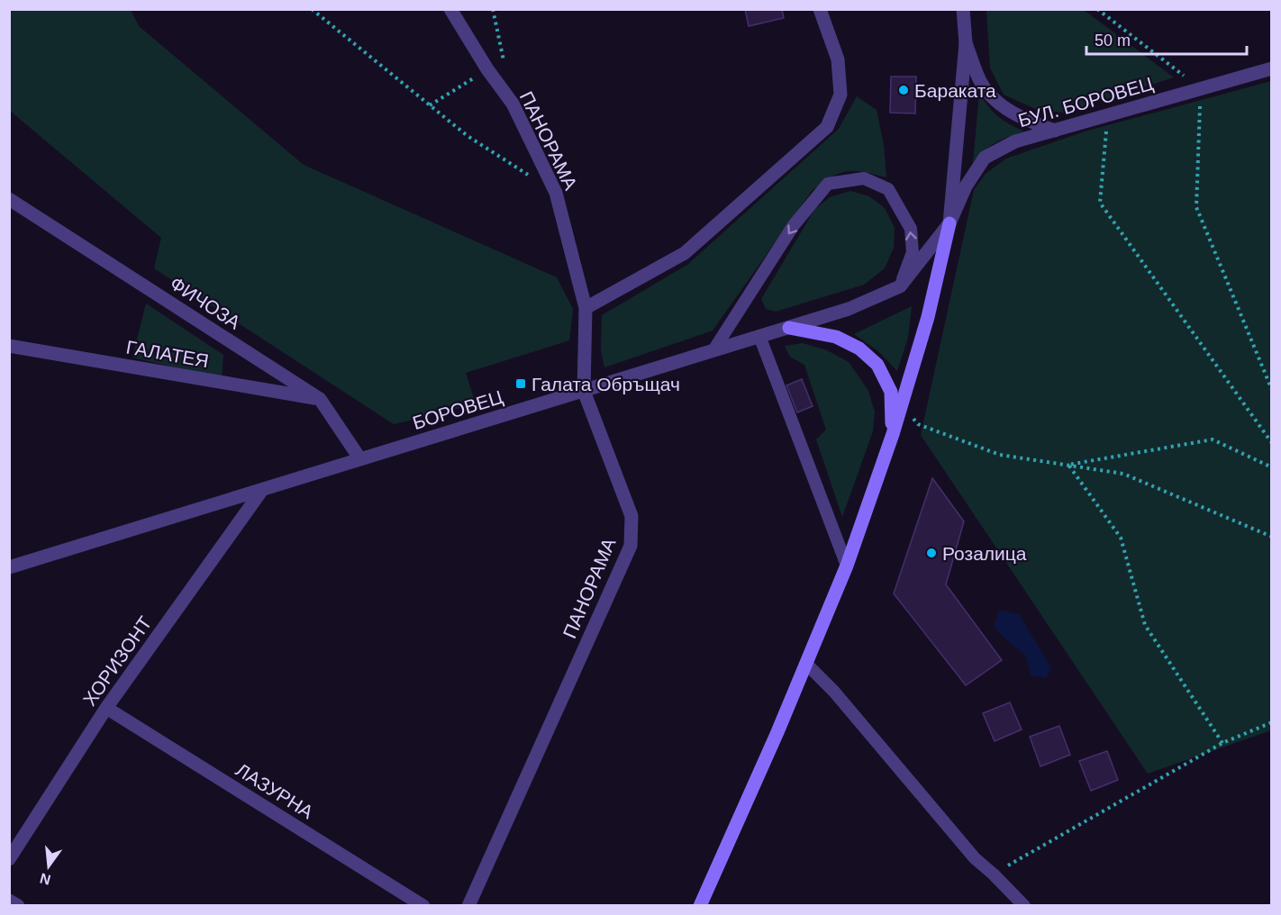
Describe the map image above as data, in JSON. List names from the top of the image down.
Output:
{
  "streets": {
    "street": [
      "БУЛ. БОРОВЕЦ",
      "ПАНОРАМА",
      "ФИЧОЗА",
      "ГАЛАТЕЯ",
      "БОРОВЕЦ",
      "ХОРИЗОНТ",
      "ЛАЗУРНА"
    ]
  },
  "crossings": [
    ["БУЛ. БОРОВЕЦ", "БОРОВЕЦ"],
    ["ПАНОРАМА", "БОРОВЕЦ"],
    ["ФИЧОЗА", "ГАЛАТЕЯ"],
    ["ФИЧОЗА", "БОРОВЕЦ"],
    ["БОРОВЕЦ", "ХОРИЗОНТ"],
    ["ХОРИЗОНТ", "ЛАЗУРНА"]
  ],
  "places": {
    "other": ["Бараката", "Розалица"],
    "transit": ["Галата Обръщач"]
  },
  "scale_bar": "50 m",
  "north": "bottom"
}
